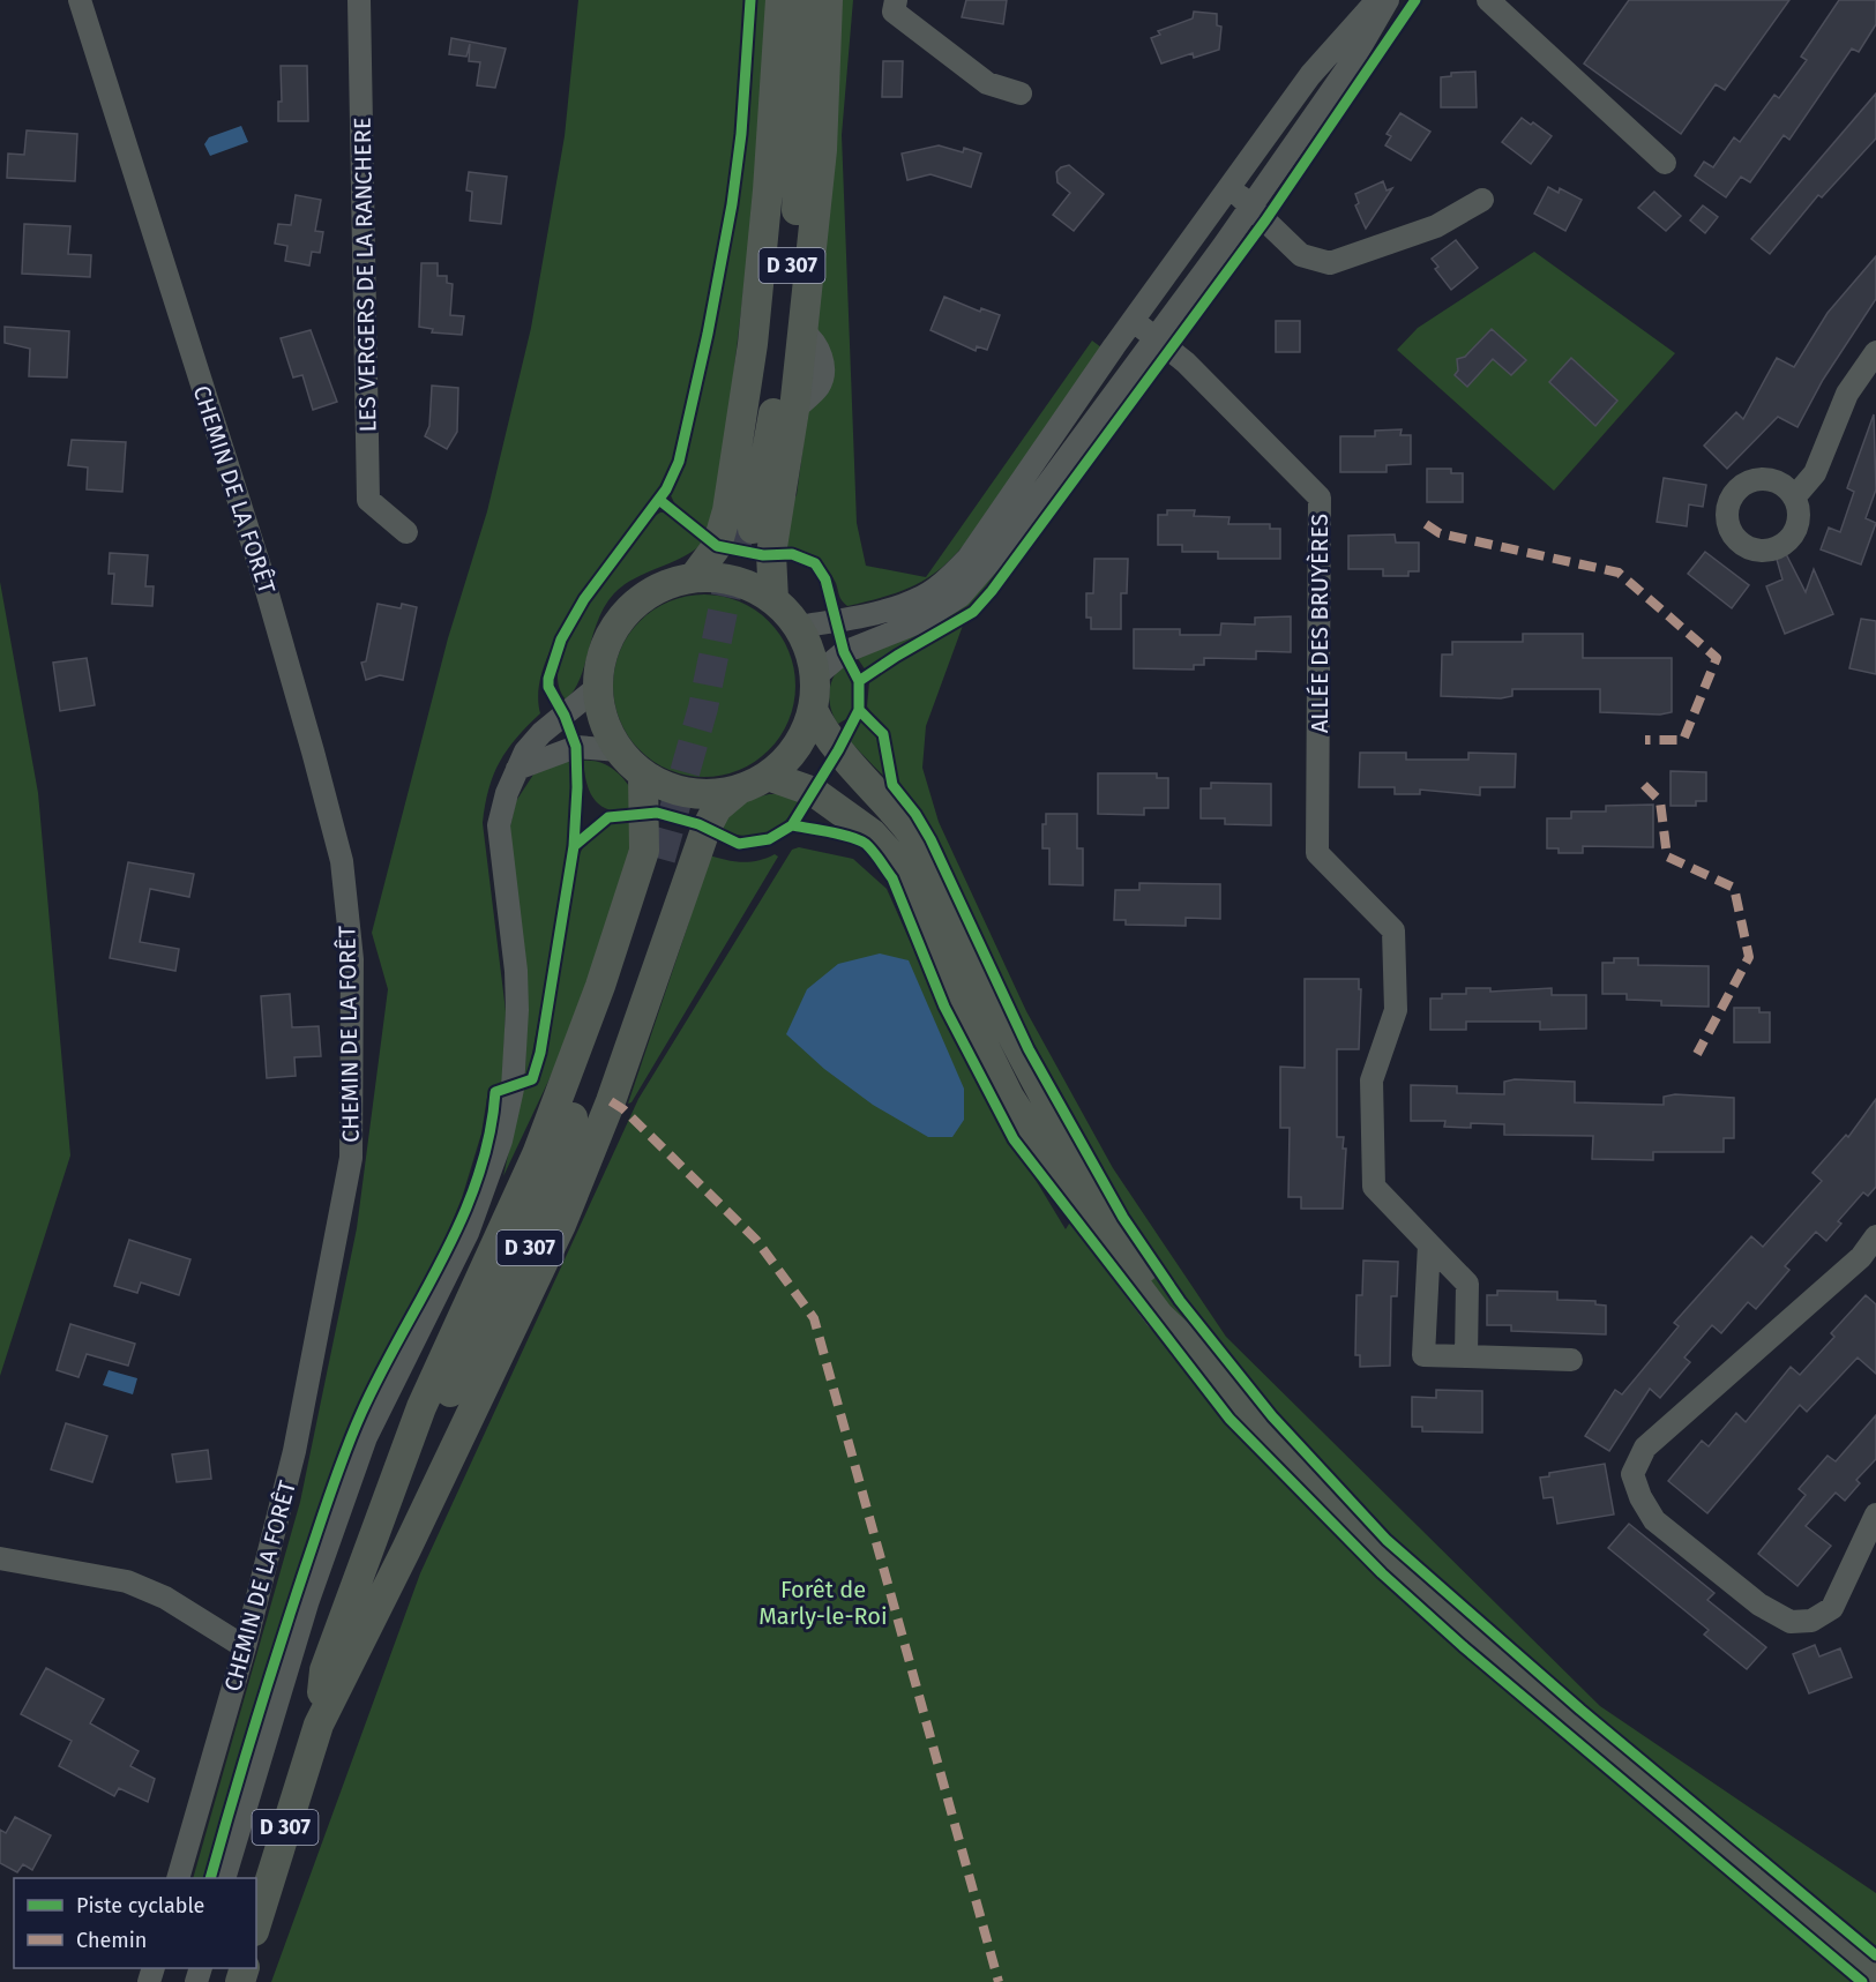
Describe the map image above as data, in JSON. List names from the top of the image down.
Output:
{
  "streets": {
    "main road": ["D 307"],
    "street": ["LES VERGERS DE LA RANCHERE", "CHEMIN DE LA FORÊT", "ALLÉE DES BRUYÈRES"]
  },
  "parks": ["Forêt de Marly-le-Roi"],
  "legend": ["Piste cyclable", "Chemin"]
}
